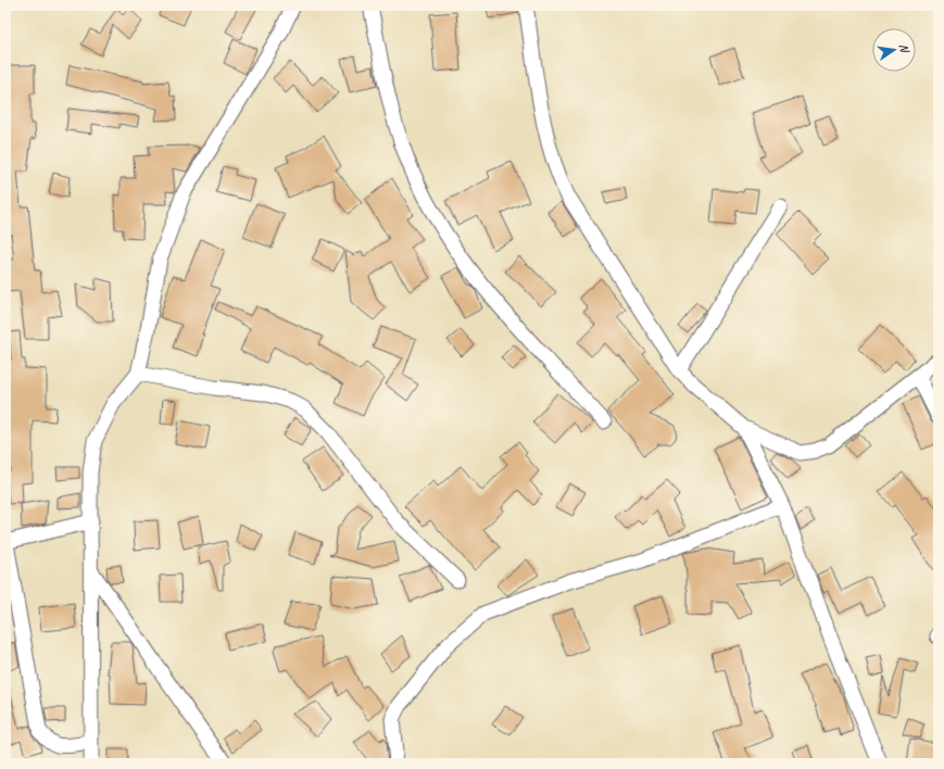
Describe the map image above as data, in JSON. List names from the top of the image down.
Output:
{
  "north": "right"
}
